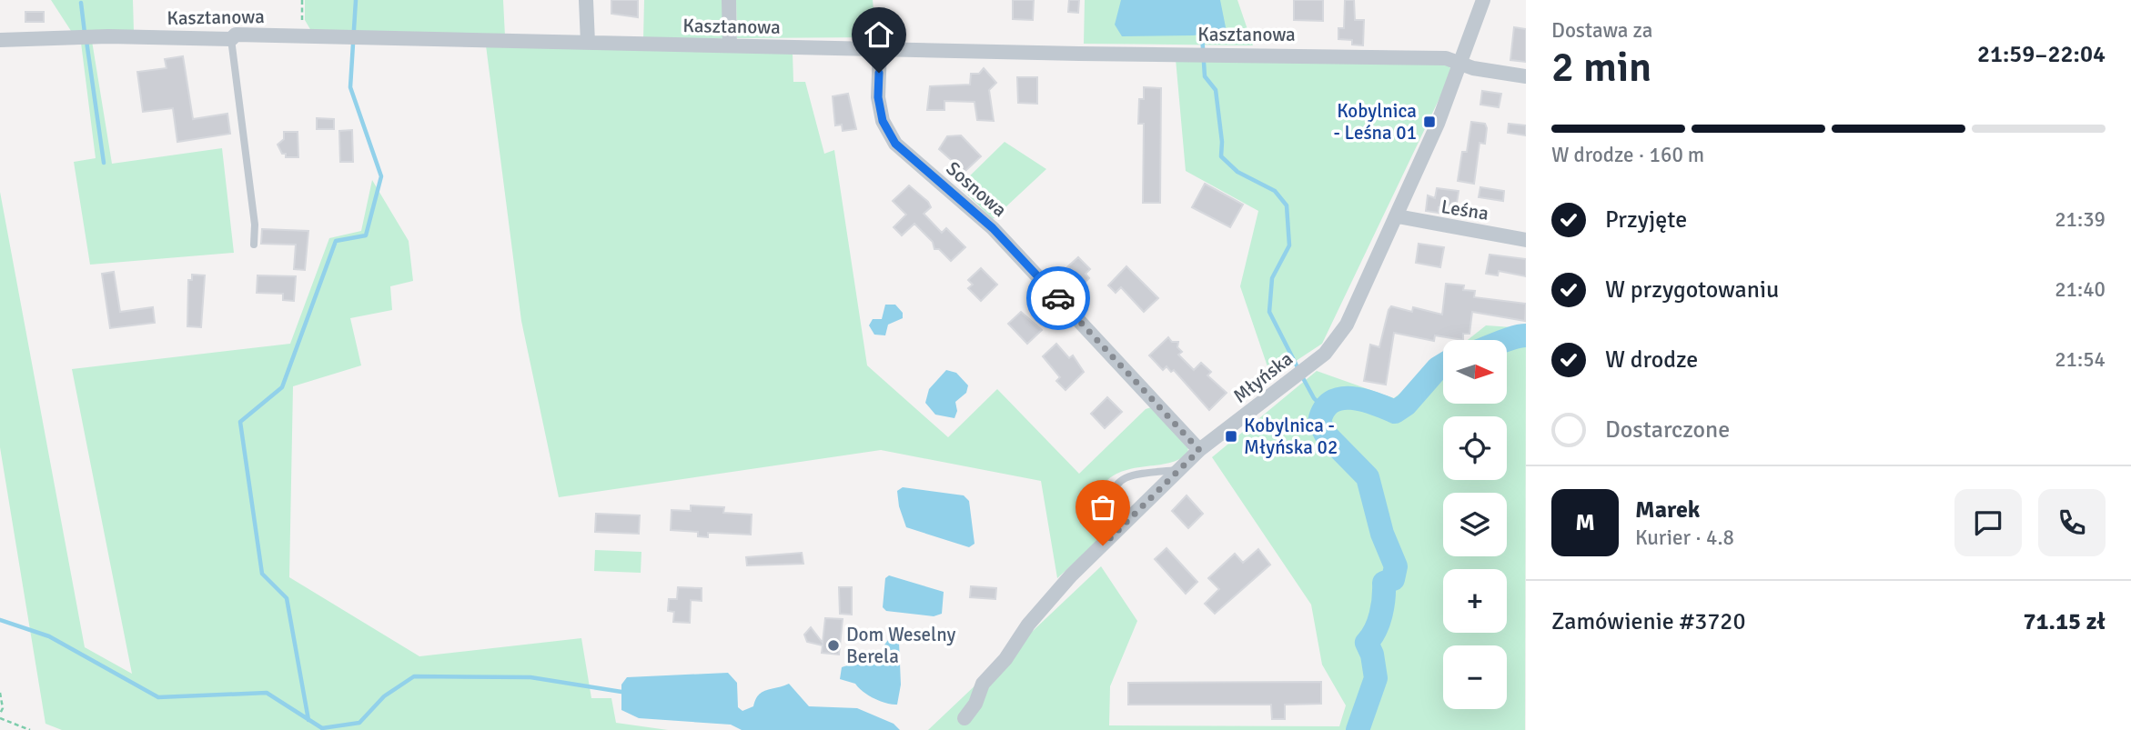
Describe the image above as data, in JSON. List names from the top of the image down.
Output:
{
  "streets": {
    "street": [
      "Kasztanowa",
      "Sosnowa",
      "Leśna",
      "Młyńska"
    ]
  },
  "crossings": [
    ["Kasztanowa", "Sosnowa"],
    ["Kasztanowa", "Młyńska"],
    ["Sosnowa", "Młyńska"],
    ["Leśna", "Młyńska"]
  ],
  "places": {
    "transit": ["Kobylnica - Leśna 01", "Kobylnica - Młyńska 02"],
    "other": ["Dom Weselny Berela"]
  },
  "north": "right",
  "page": {
    "heading": ["2 min", "Dostawa za", "21:59–22:04"],
    "panel": [
      "Marek",
      "Kurier · 4.8",
      "Zamówienie #3720",
      "71.15 zł"
    ],
    "bar": "W drodze · 160 m",
    "list": [
      ["Przyjęte", "21:39"],
      ["W przygotowaniu", "21:40"],
      ["W drodze", "21:54"],
      "Dostarczone"
    ],
    "map_buttons": ["+", "−"],
    "round": "M"
  }
}
